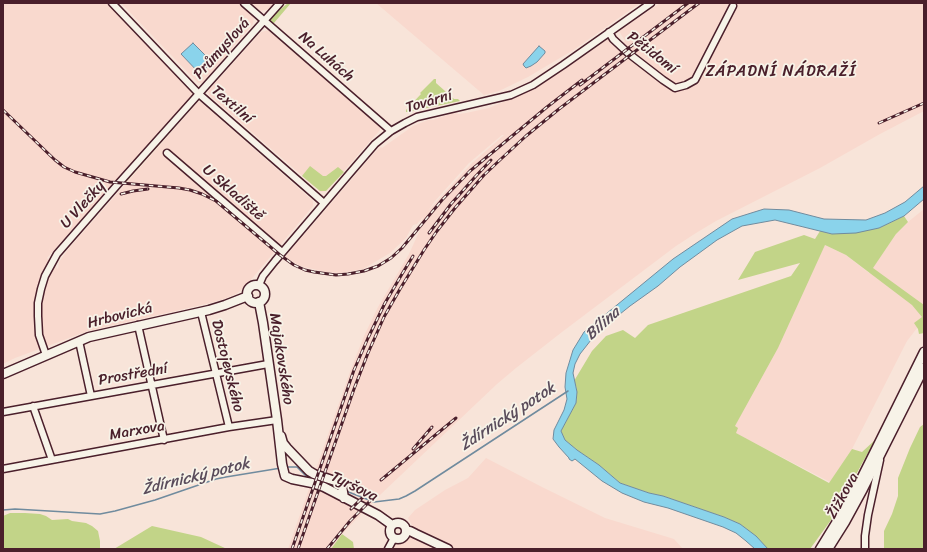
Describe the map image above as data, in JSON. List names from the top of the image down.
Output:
{
  "streets": {
    "main road": [
      "Hrbovická",
      "Majakovského",
      "Tyršova",
      "Žižkova"
    ],
    "street": [
      "Průmyslová",
      "Pětidomí",
      "Na Luhách",
      "Tovární",
      "Textilní",
      "U Skladiště",
      "U Vlečky",
      "Dostojevského",
      "Prostřední",
      "Marxova"
    ]
  },
  "crossings": [
    ["Průmyslová", "Na Luhách"],
    ["Průmyslová", "Textilní"],
    ["Průmyslová", "U Vlečky"],
    ["Pětidomí", "Tovární"],
    ["Na Luhách", "Tovární"],
    ["Tovární", "Textilní"],
    ["Tovární", "U Skladiště"],
    ["Tovární", "Hrbovická"],
    ["Tovární", "Majakovského"],
    ["Textilní", "U Vlečky"],
    ["U Vlečky", "Hrbovická"],
    ["Hrbovická", "Majakovského"],
    ["Hrbovická", "Dostojevského"],
    ["Majakovského", "Prostřední"],
    ["Majakovského", "Marxova"],
    ["Majakovského", "Tyršova"],
    ["Dostojevského", "Prostřední"],
    ["Dostojevského", "Marxova"]
  ],
  "districts": ["ZÁPADNÍ NÁDRAŽÍ"],
  "water": ["Bílina", "Ždírnický potok"]
}
